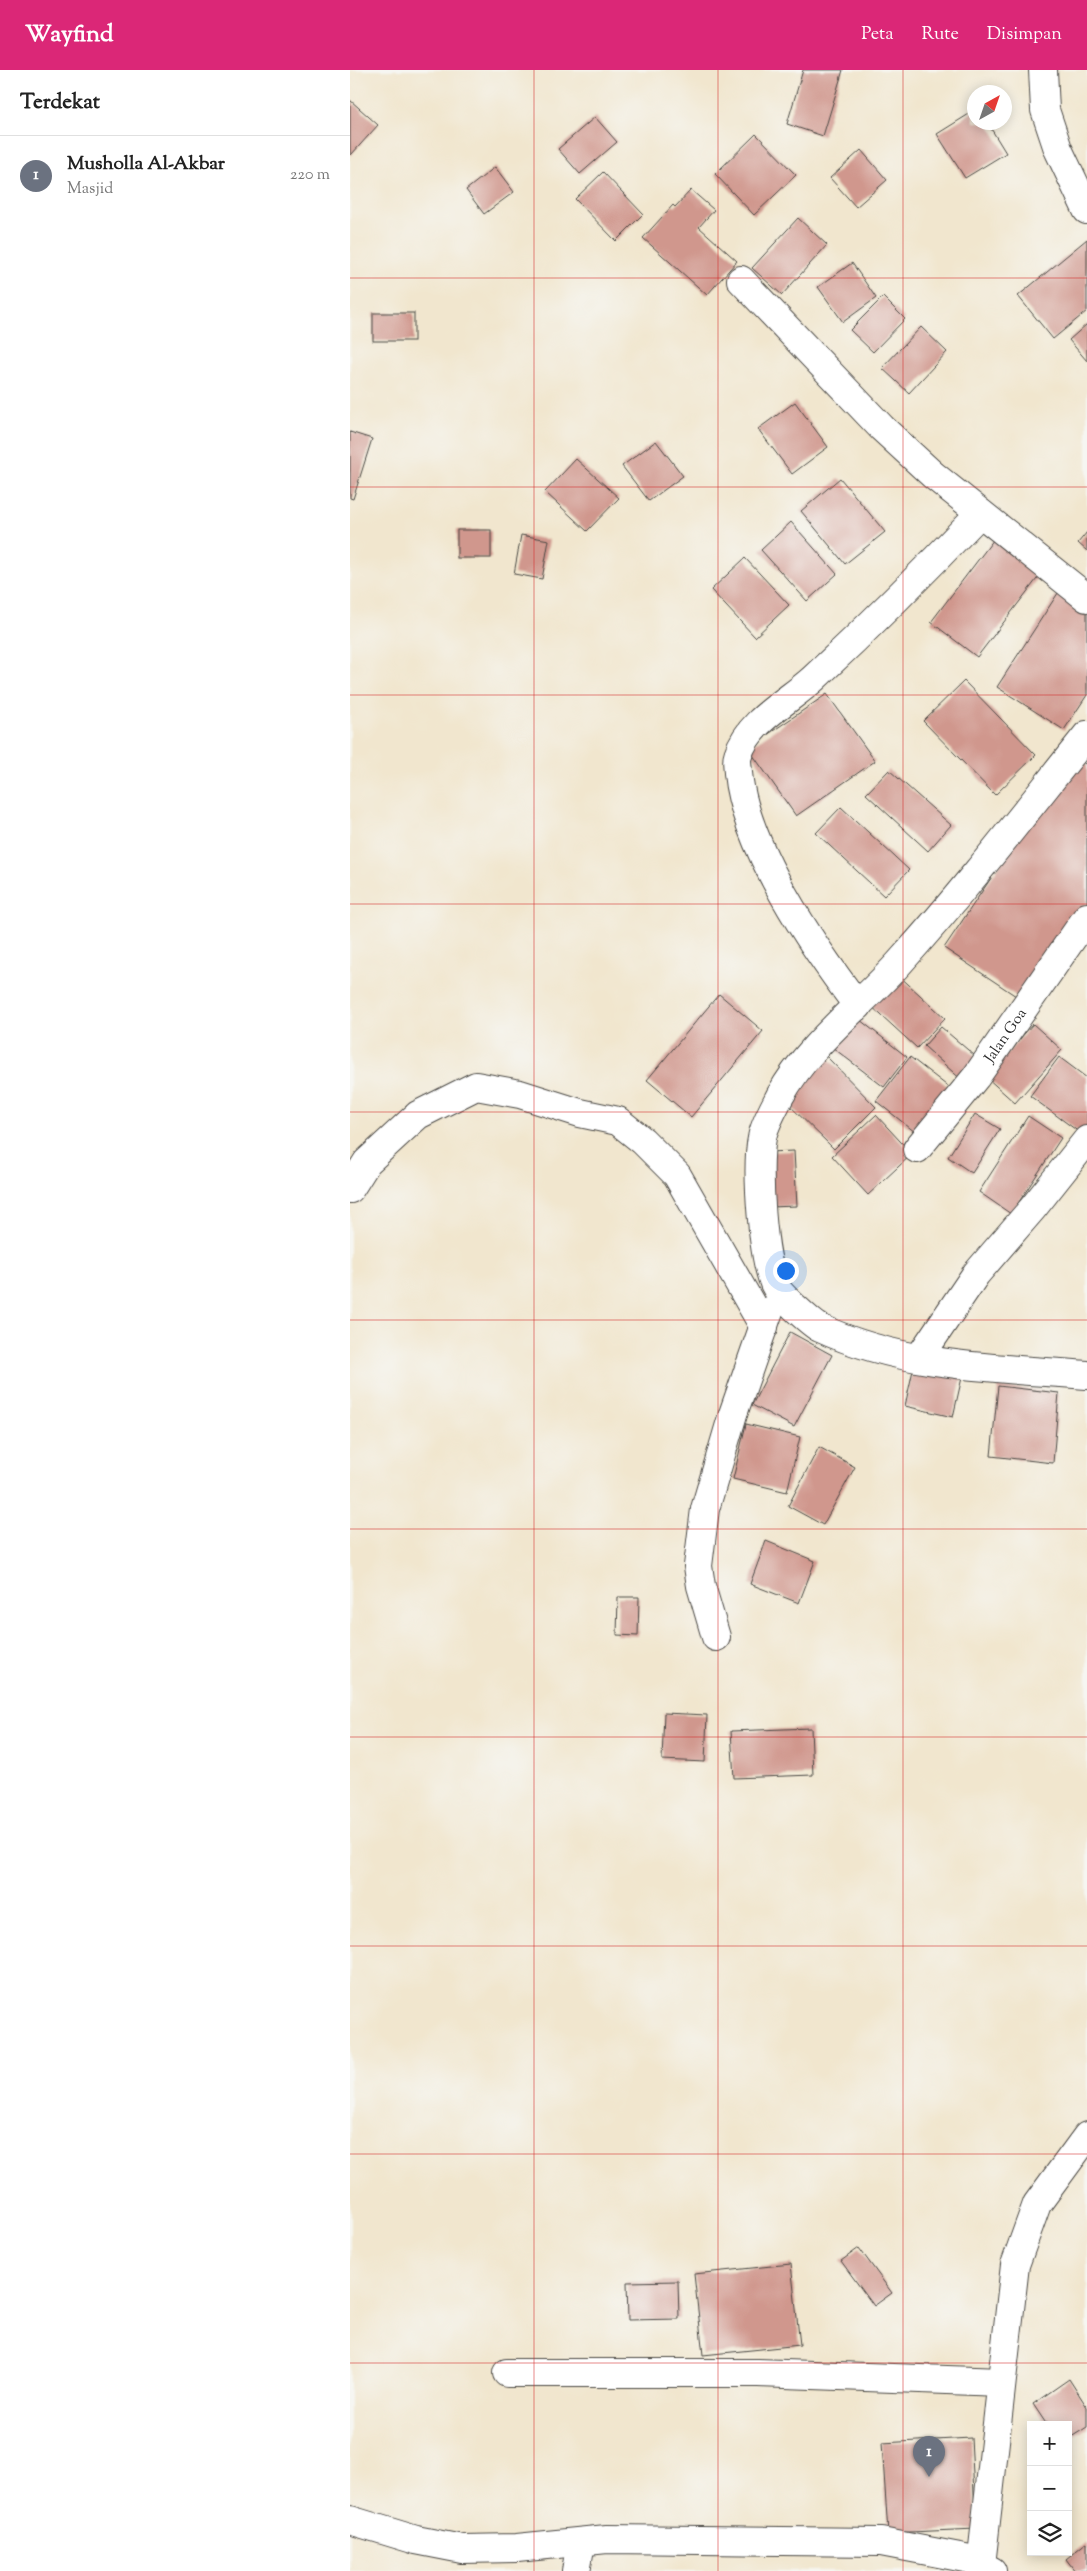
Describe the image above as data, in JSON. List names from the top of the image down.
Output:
{
  "streets": {
    "street": ["Jalan Goa"]
  },
  "north": "top right",
  "page": {
    "header": "Wayfind",
    "nav": ["Peta", "Rute", "Disimpan"],
    "heading": "Terdekat",
    "list": [
      {
        "mark": "1",
        "name": "Musholla Al-Akbar",
        "note": "Masjid",
        "value": "220 m"
      }
    ],
    "map_buttons": ["+", "−"],
    "pins": "1"
  }
}
